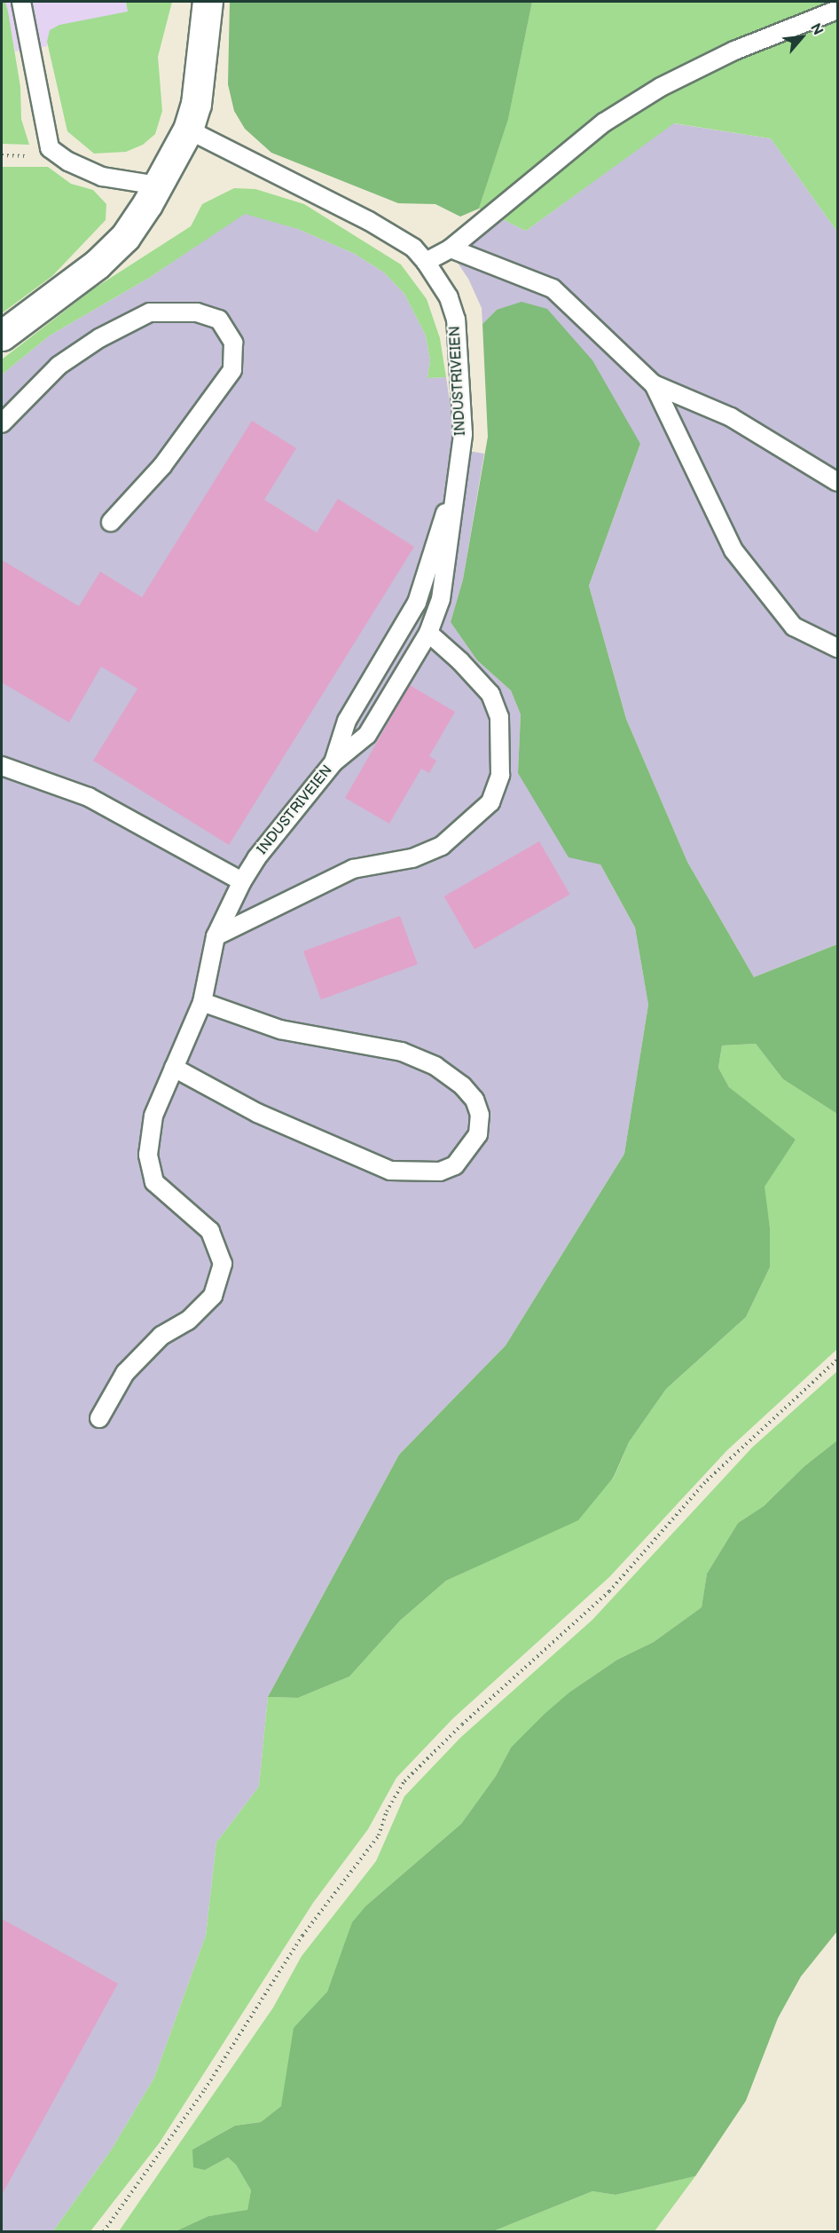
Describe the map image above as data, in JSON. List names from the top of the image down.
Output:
{
  "streets": {
    "lane": ["INDUSTRIVEIEN"]
  },
  "north": "top right"
}
